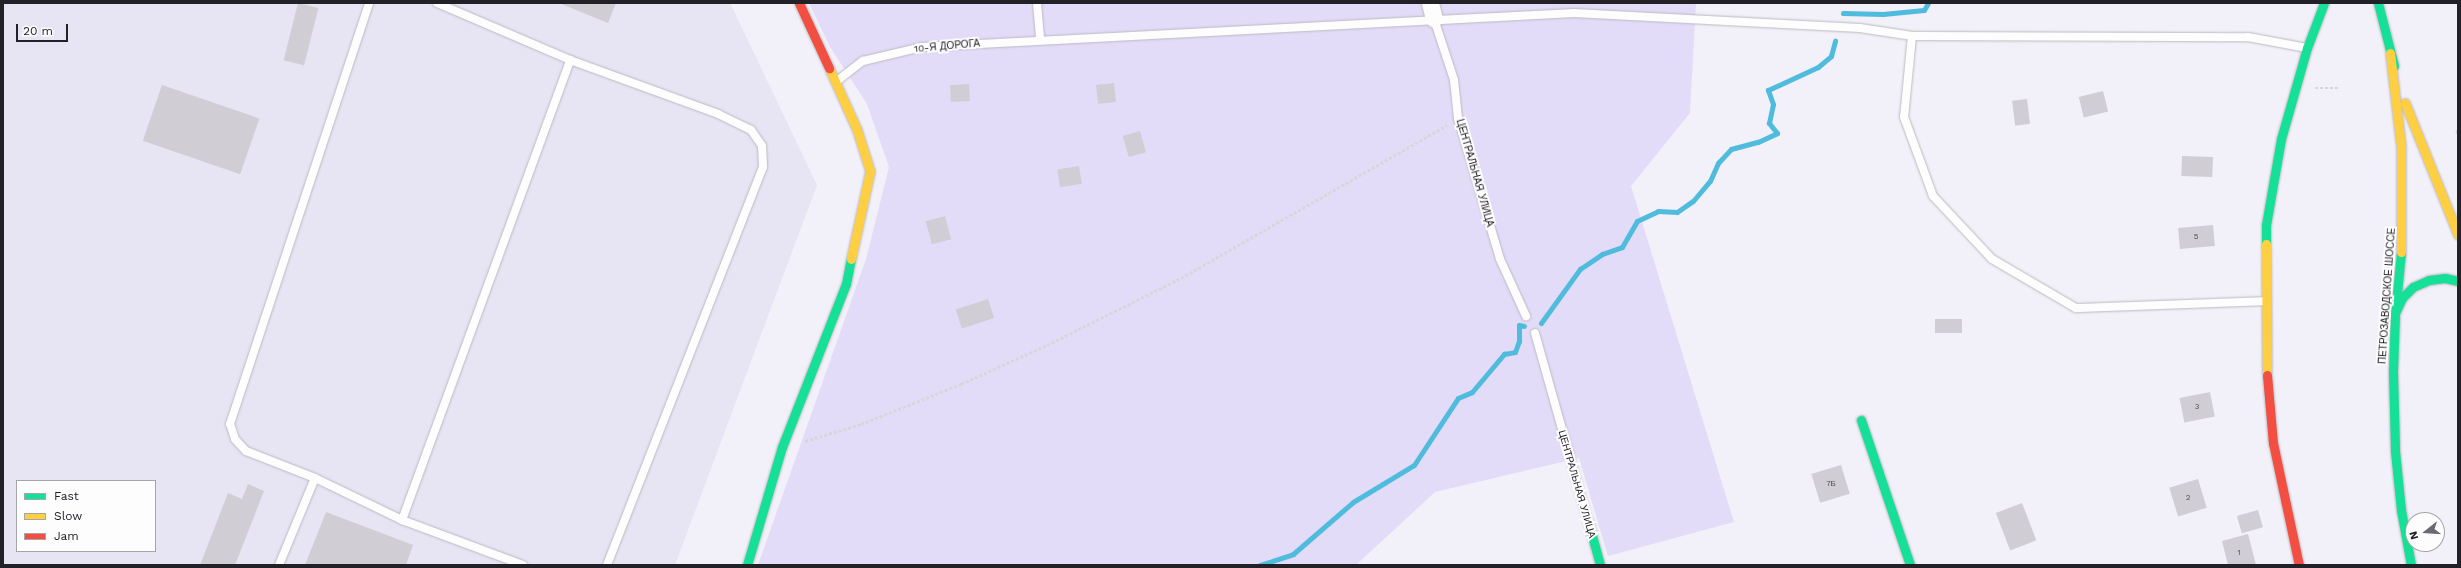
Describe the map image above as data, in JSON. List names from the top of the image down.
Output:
{
  "streets": {
    "street": ["ЦЕНТРАЛЬНАЯ УЛИЦА", "ПЕТРОЗАВОДСКОЕ ШОССЕ"],
    "lane": ["10-Я ДОРОГА"]
  },
  "crossings": [
    ["10-Я ДОРОГА", "ЦЕНТРАЛЬНАЯ УЛИЦА"]
  ],
  "house_numbers": [
    "5",
    "3",
    "7Б",
    "2",
    "1"
  ],
  "legend": ["Fast", "Slow", "Jam"],
  "scale_bar": "20 m",
  "north": "left"
}
